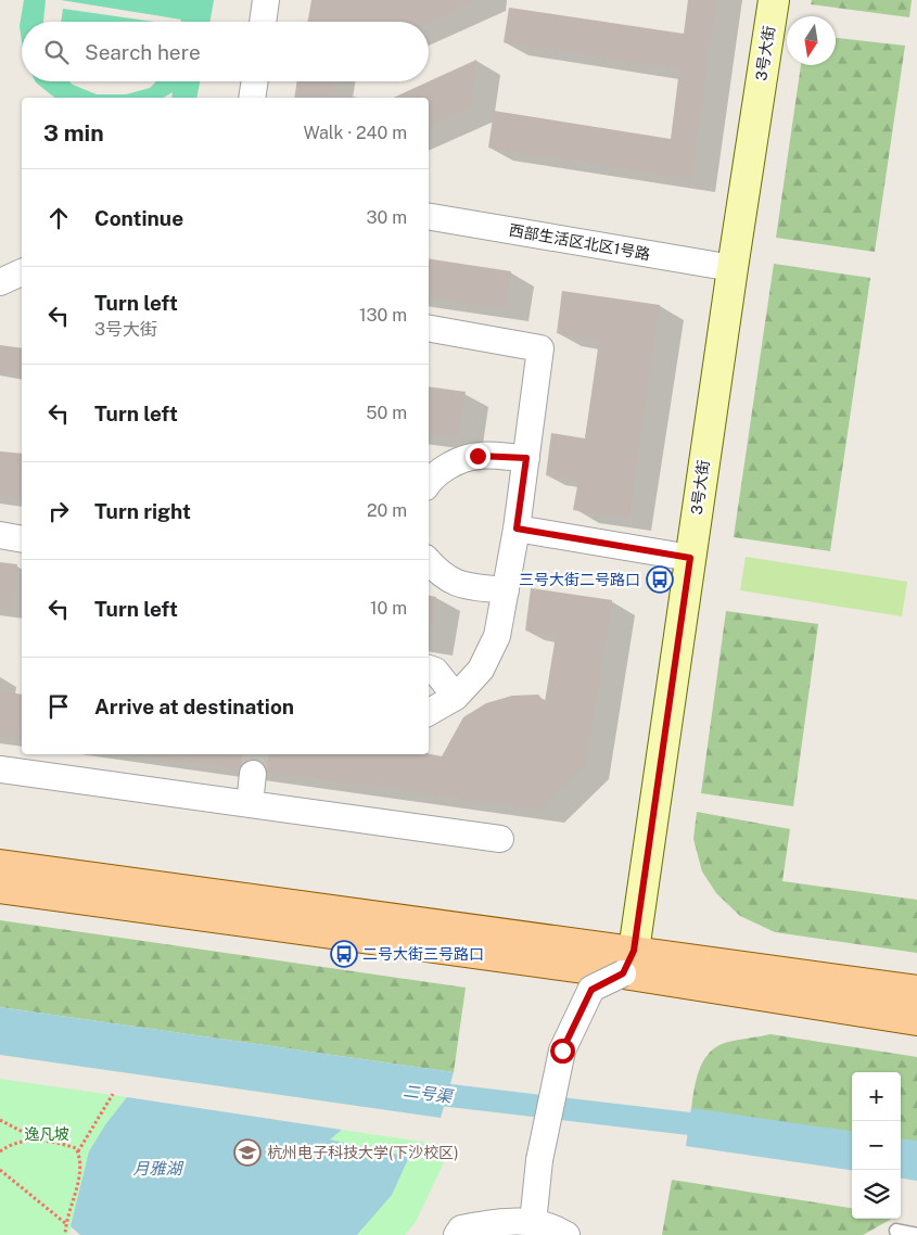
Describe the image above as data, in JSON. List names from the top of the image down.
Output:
{
  "streets": {
    "street": ["3号大街", "西部生活区北区1号路"]
  },
  "crossings": [
    ["3号大街", "西部生活区北区1号路"]
  ],
  "water": ["二号渠", "月雅湖"],
  "parks": ["逸凡坡"],
  "places": {
    "bus stop": ["三号大街二号路口", "二号大街三号路口"],
    "school or university": ["杭州电子科技大学(下沙校区)"]
  },
  "north": "bottom",
  "page": {
    "search": "Search here",
    "heading": ["3 min", "Walk · 240 m"],
    "list": [
      ["Continue", "30 m"],
      ["Turn left", "3号大街", "130 m"],
      ["Turn left", "50 m"],
      ["Turn right", "20 m"],
      ["Turn left", "10 m"],
      "Arrive at destination"
    ],
    "map_buttons": ["+", "−"]
  }
}
